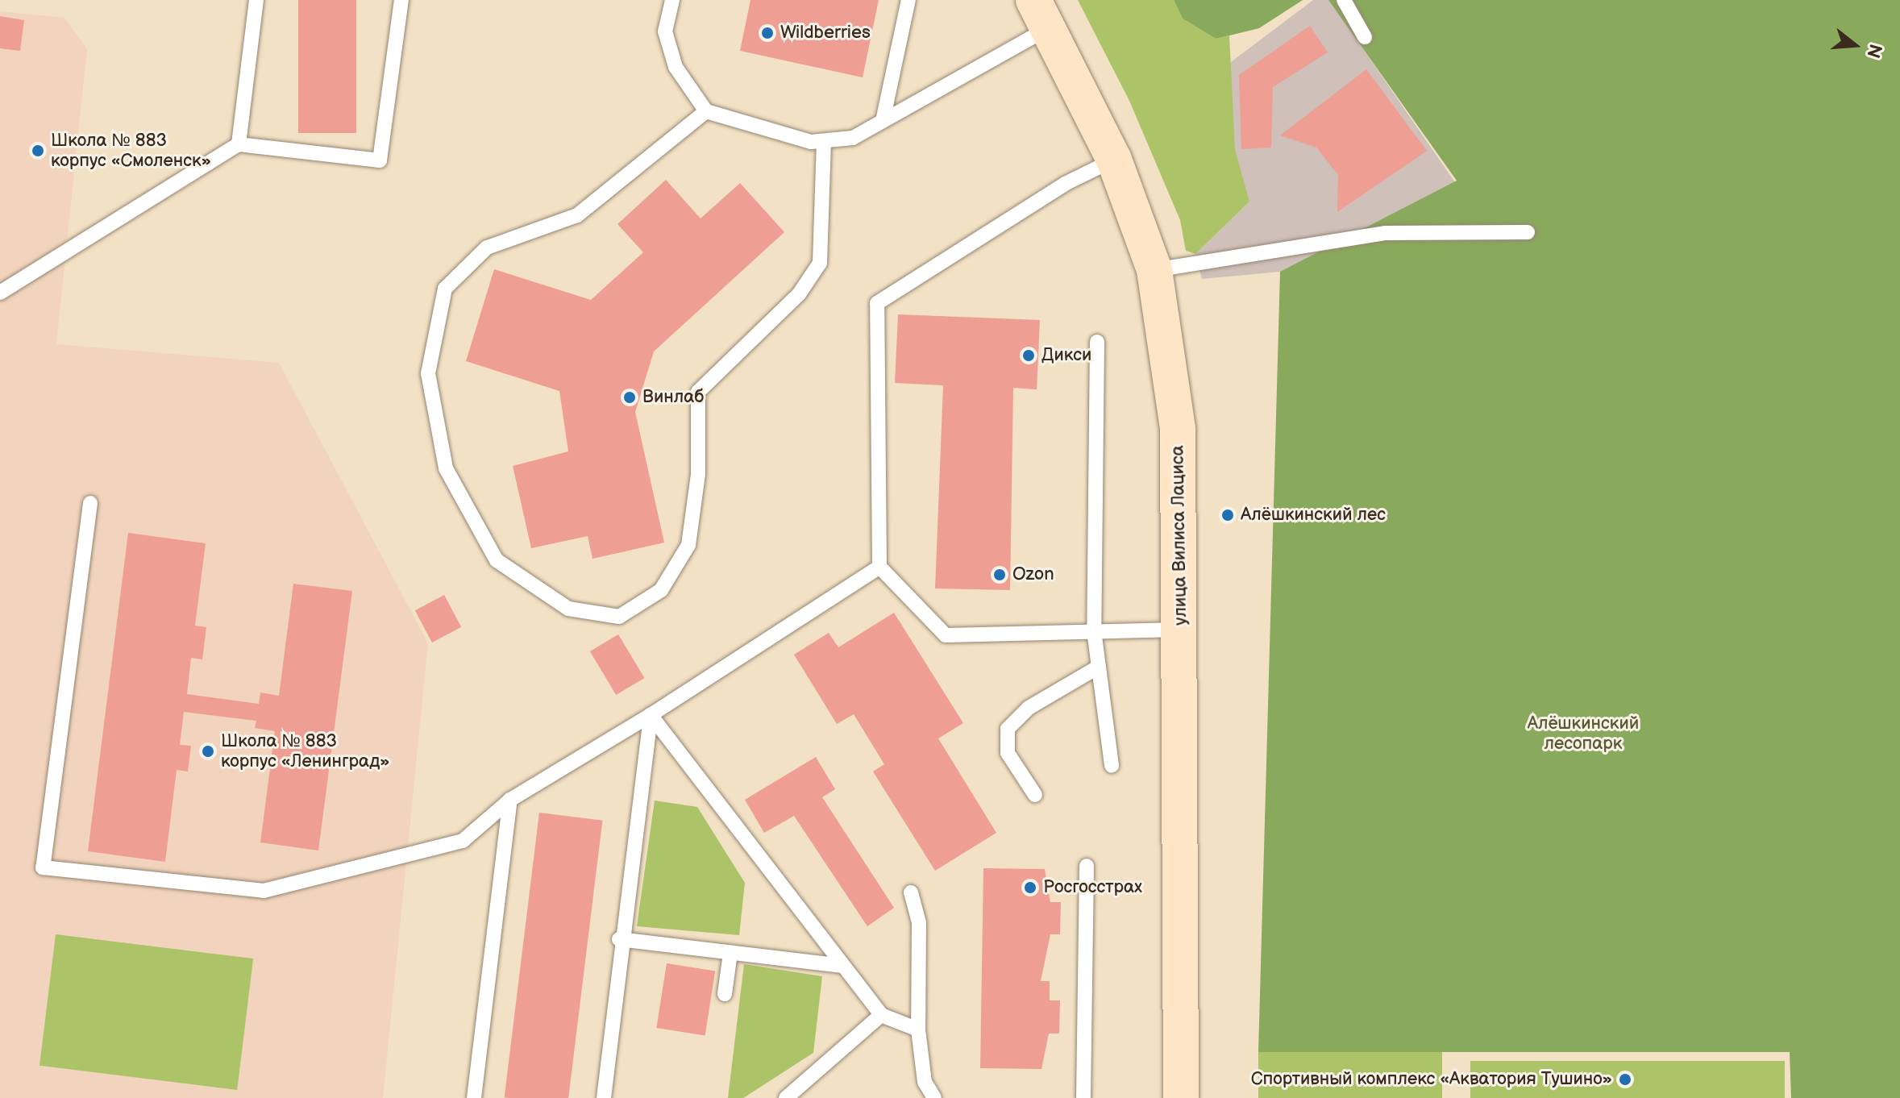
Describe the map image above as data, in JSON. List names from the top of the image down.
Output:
{
  "streets": {
    "main road": ["улица Вилиса Лациса"]
  },
  "parks": ["Алёшкинский лесопарк"],
  "places": [
    "Wildberries",
    "Школа № 883 корпус «Смоленск»",
    "Дикси",
    "Винлаб",
    "Алёшкинский лес",
    "Ozon",
    "Школа № 883 корпус «Ленинград»",
    "Росгосстрах",
    "Спортивный комплекс «Акватория Тушино»"
  ],
  "north": "right"
}
